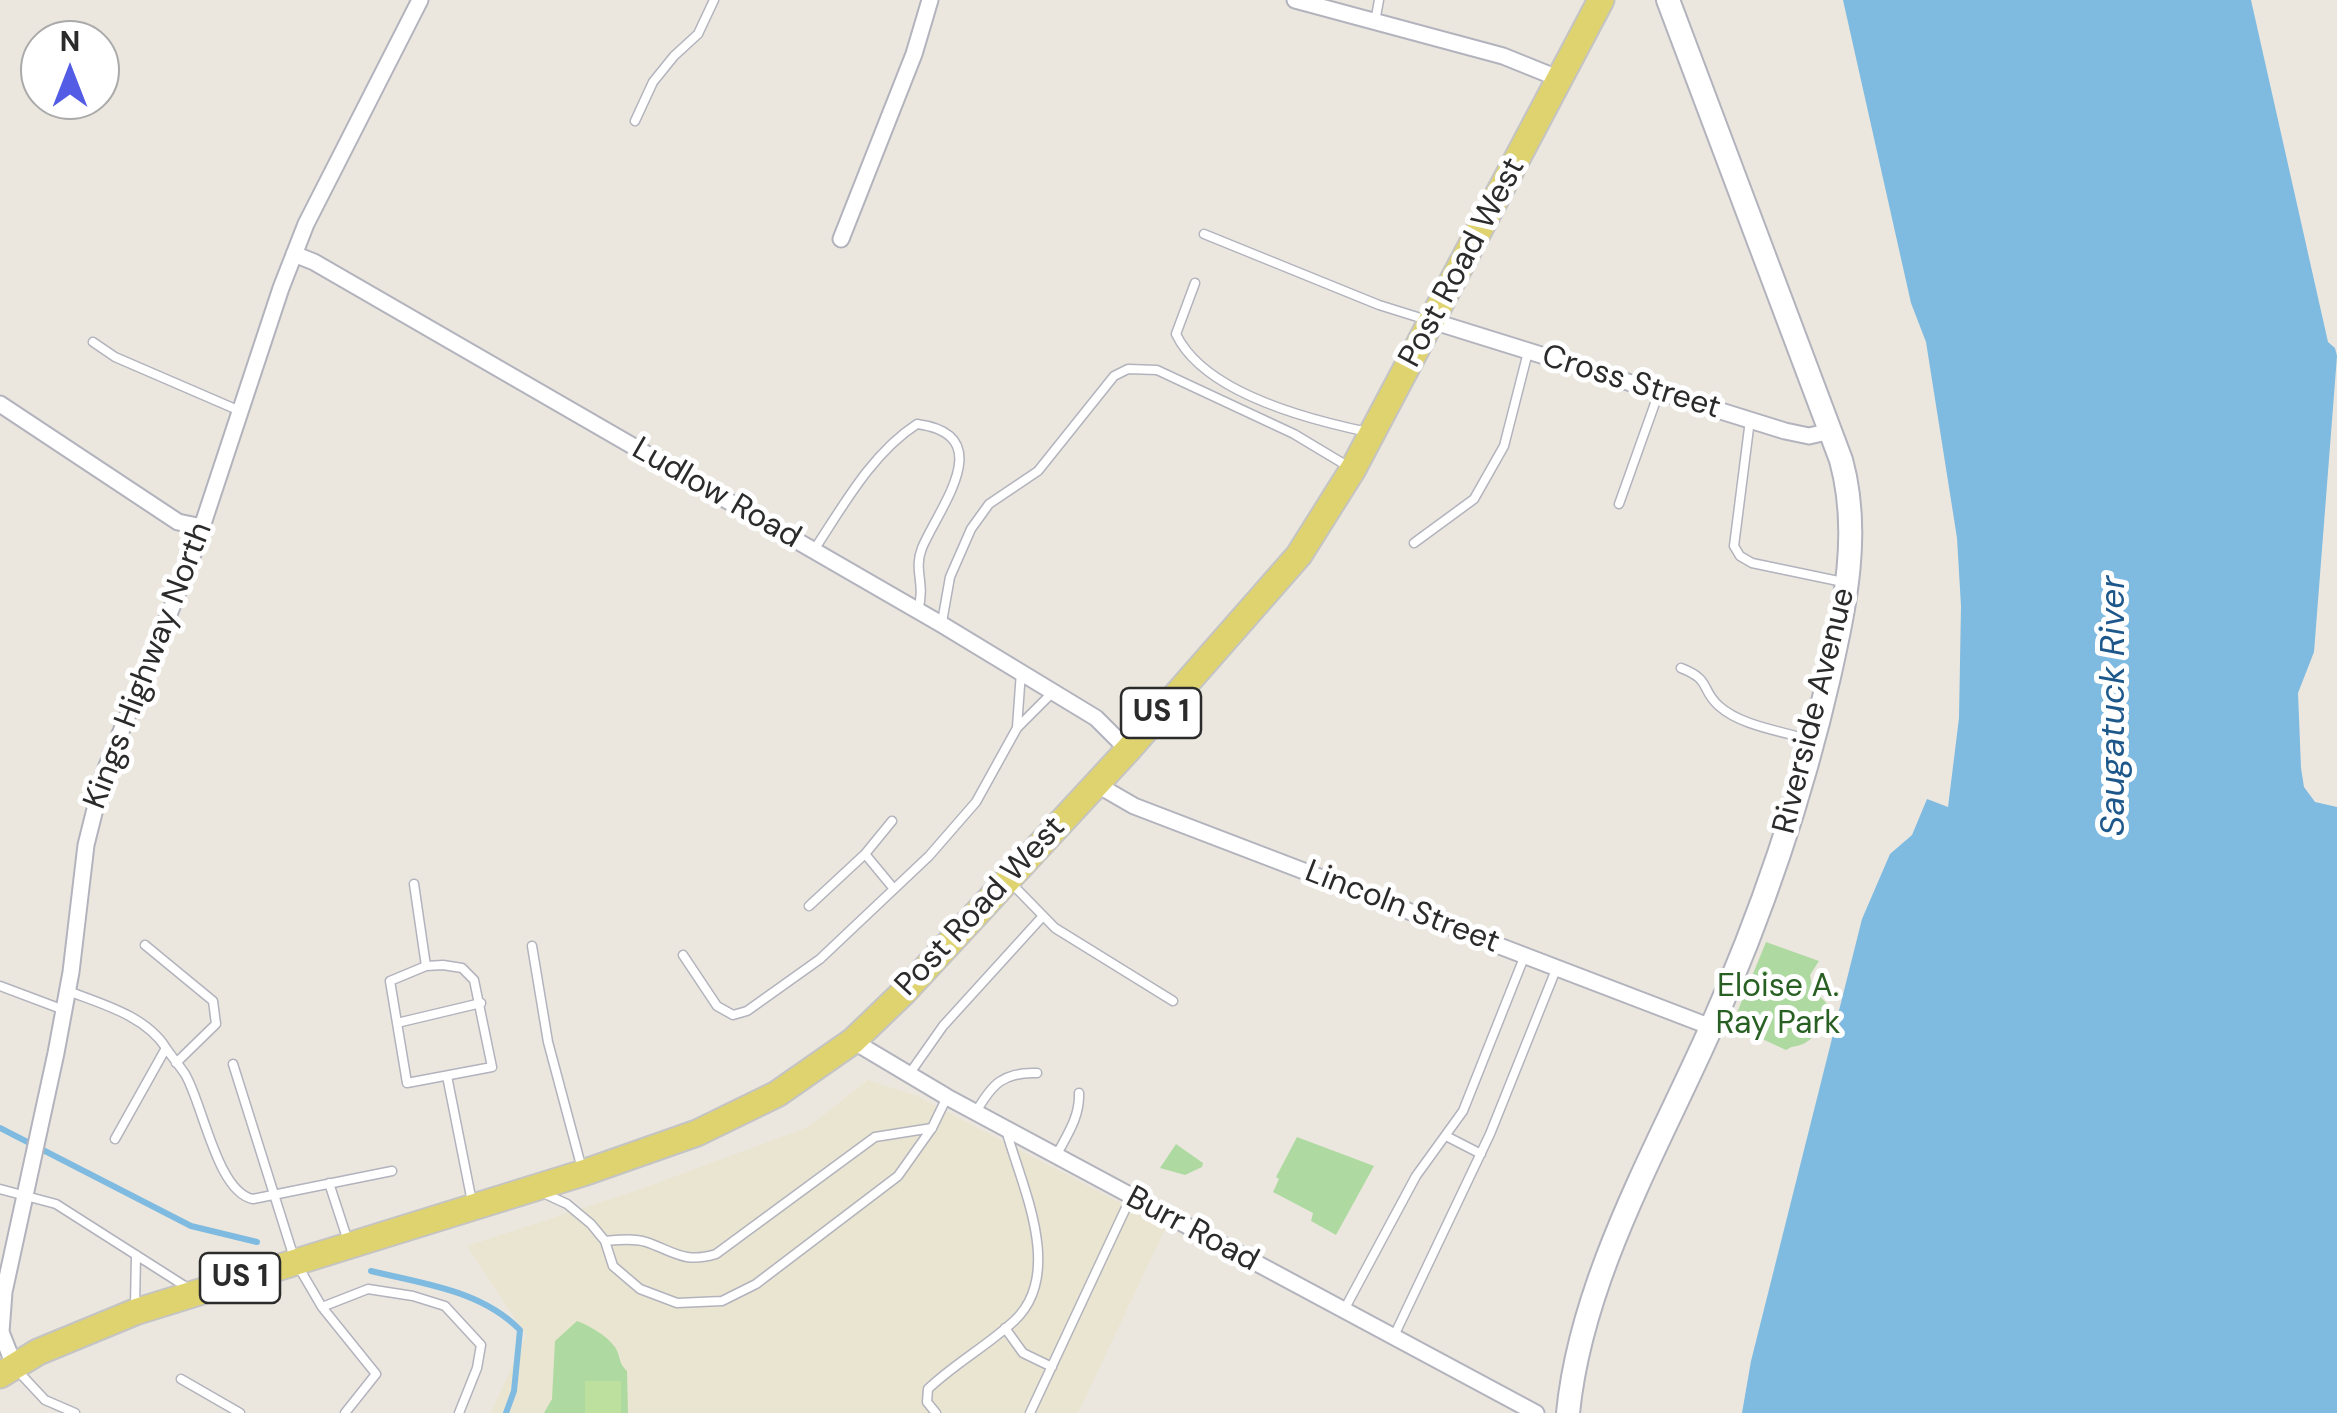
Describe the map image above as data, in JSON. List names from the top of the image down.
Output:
{
  "streets": {
    "main road": ["Post Road West", "Riverside Avenue", "US 1"],
    "street": [
      "Cross Street",
      "Ludlow Road",
      "Kings Highway North",
      "Lincoln Street",
      "Burr Road"
    ]
  },
  "crossings": [
    ["Post Road West", "Cross Street"],
    ["Post Road West", "Ludlow Road"],
    ["Post Road West", "Kings Highway North"],
    ["Post Road West", "Lincoln Street"],
    ["Post Road West", "Burr Road"],
    ["Cross Street", "Riverside Avenue"],
    ["Ludlow Road", "Kings Highway North"],
    ["Riverside Avenue", "Lincoln Street"]
  ],
  "water": ["Saugatuck River"],
  "parks": ["Eloise A. Ray Park"],
  "north": "top"
}
